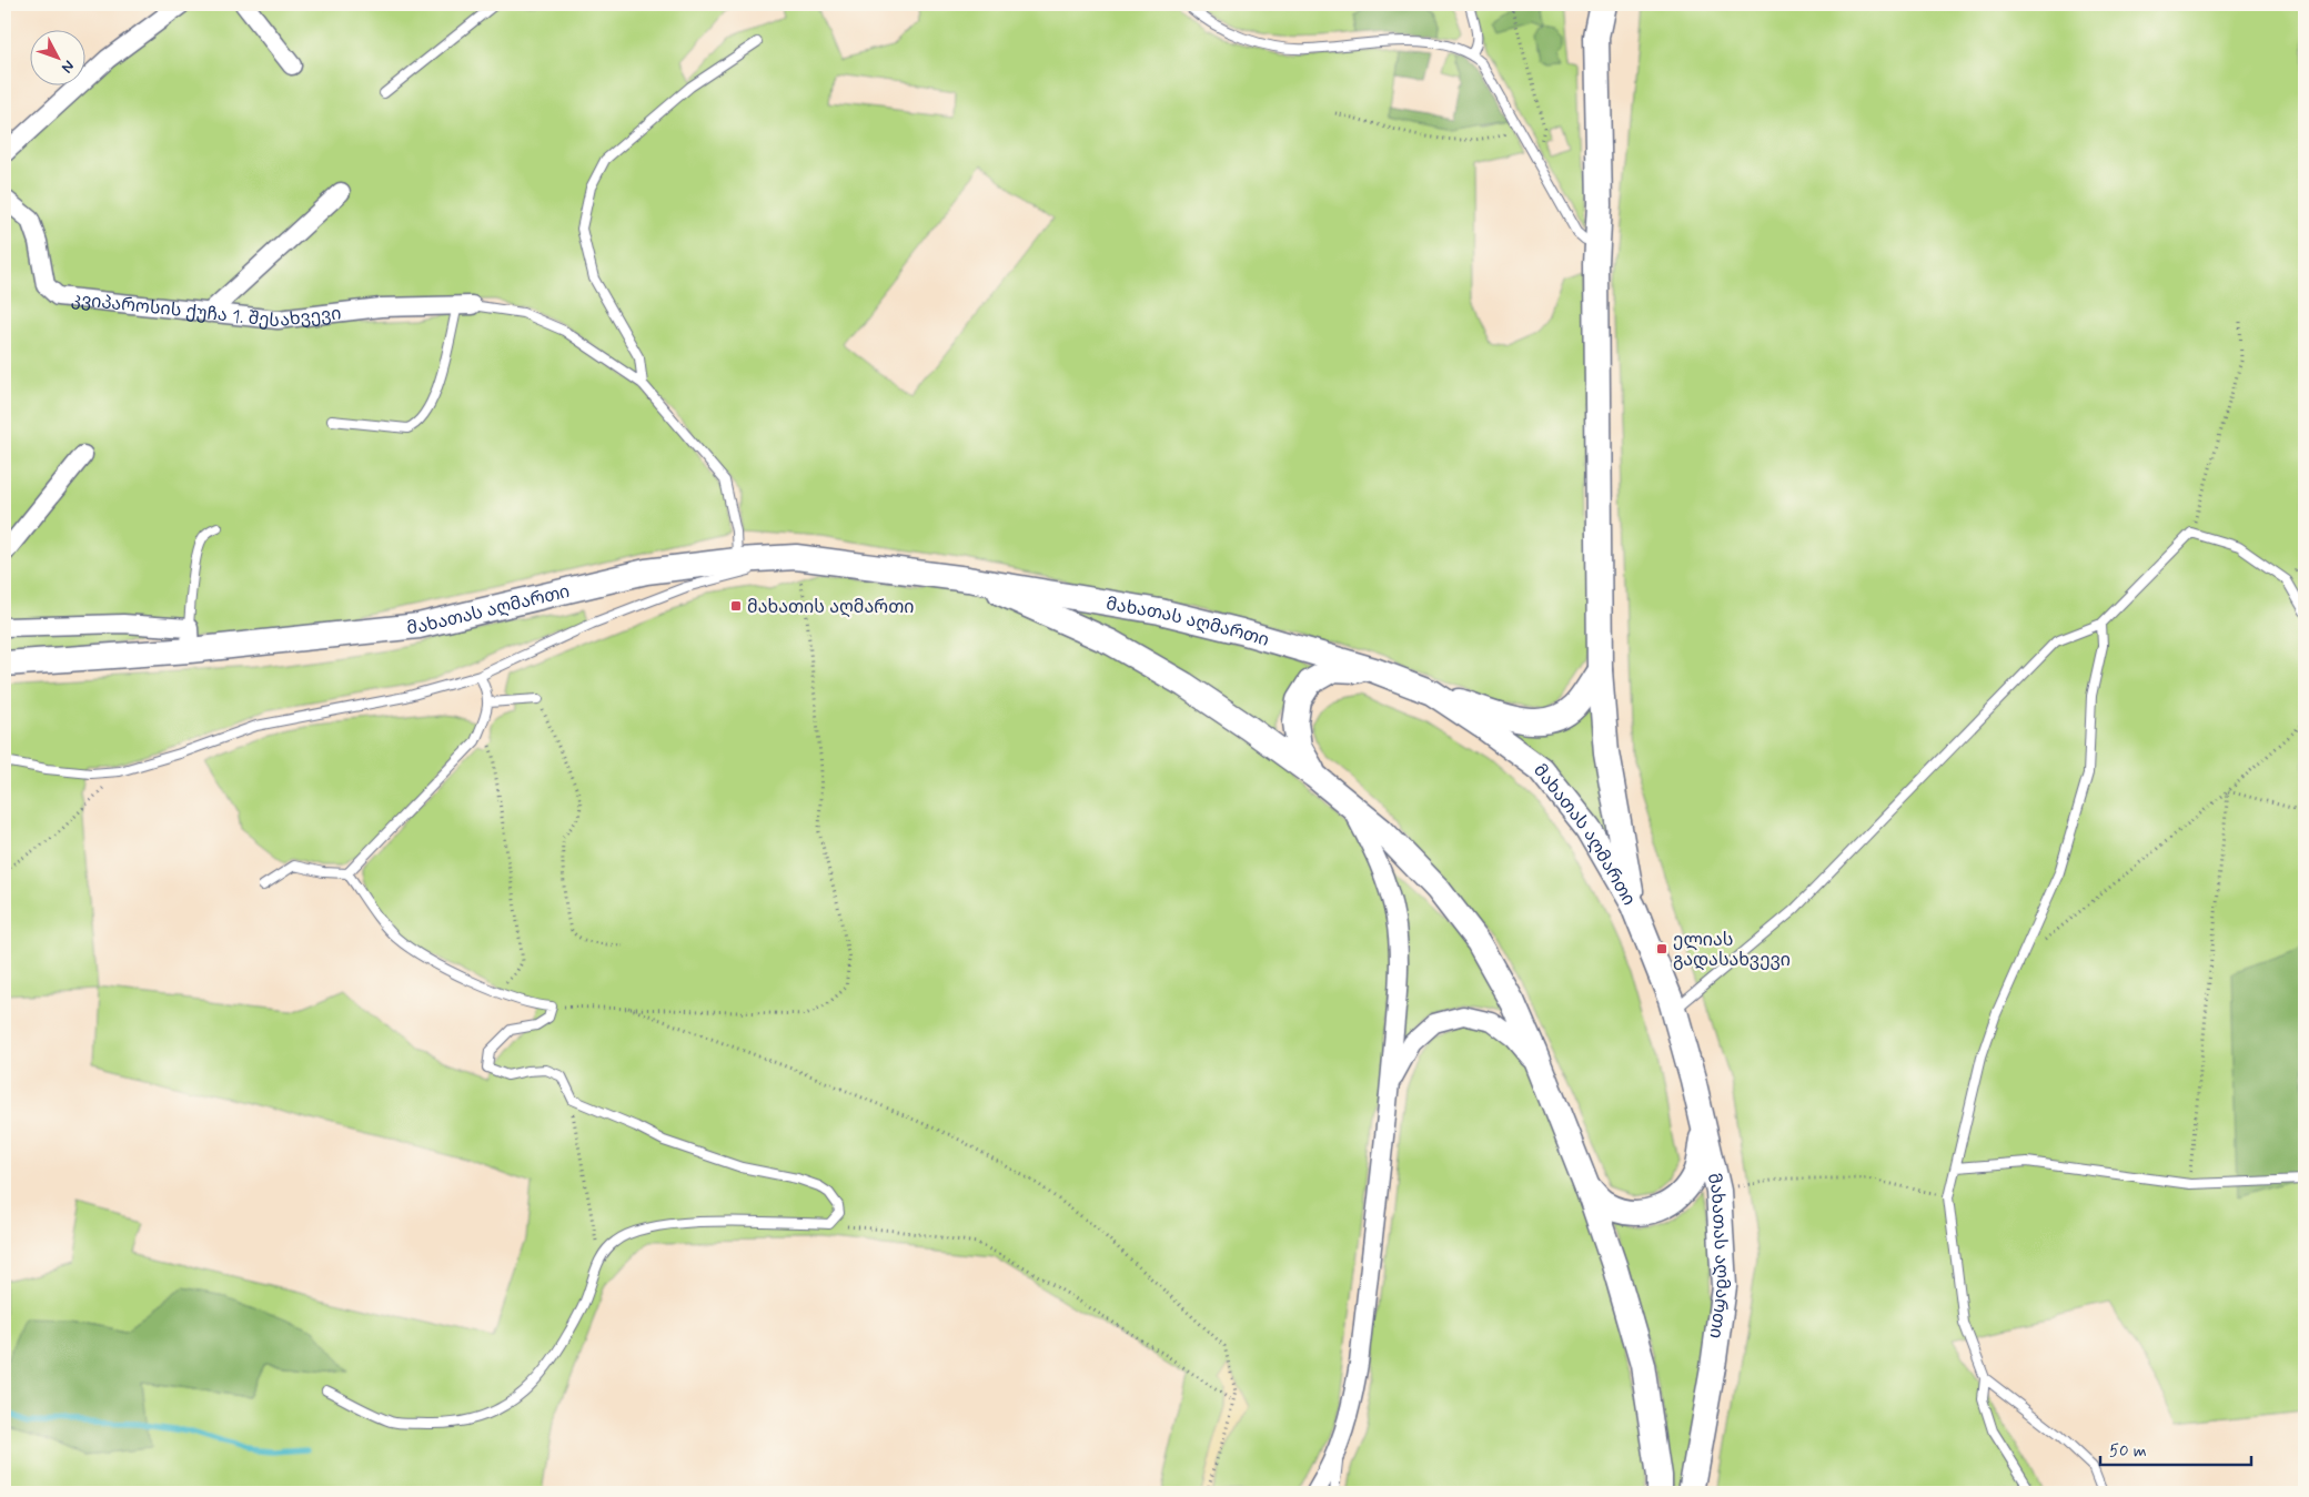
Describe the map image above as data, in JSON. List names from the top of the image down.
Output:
{
  "streets": {
    "main road": ["მახათას აღმართი"],
    "street": ["კვიპაროსის ქუჩა 1. შესახვევი"]
  },
  "places": {
    "transit": ["მახათის აღმართი", "ელიას გადასახვევი"]
  },
  "scale_bar": "50 m",
  "north": "bottom right"
}
